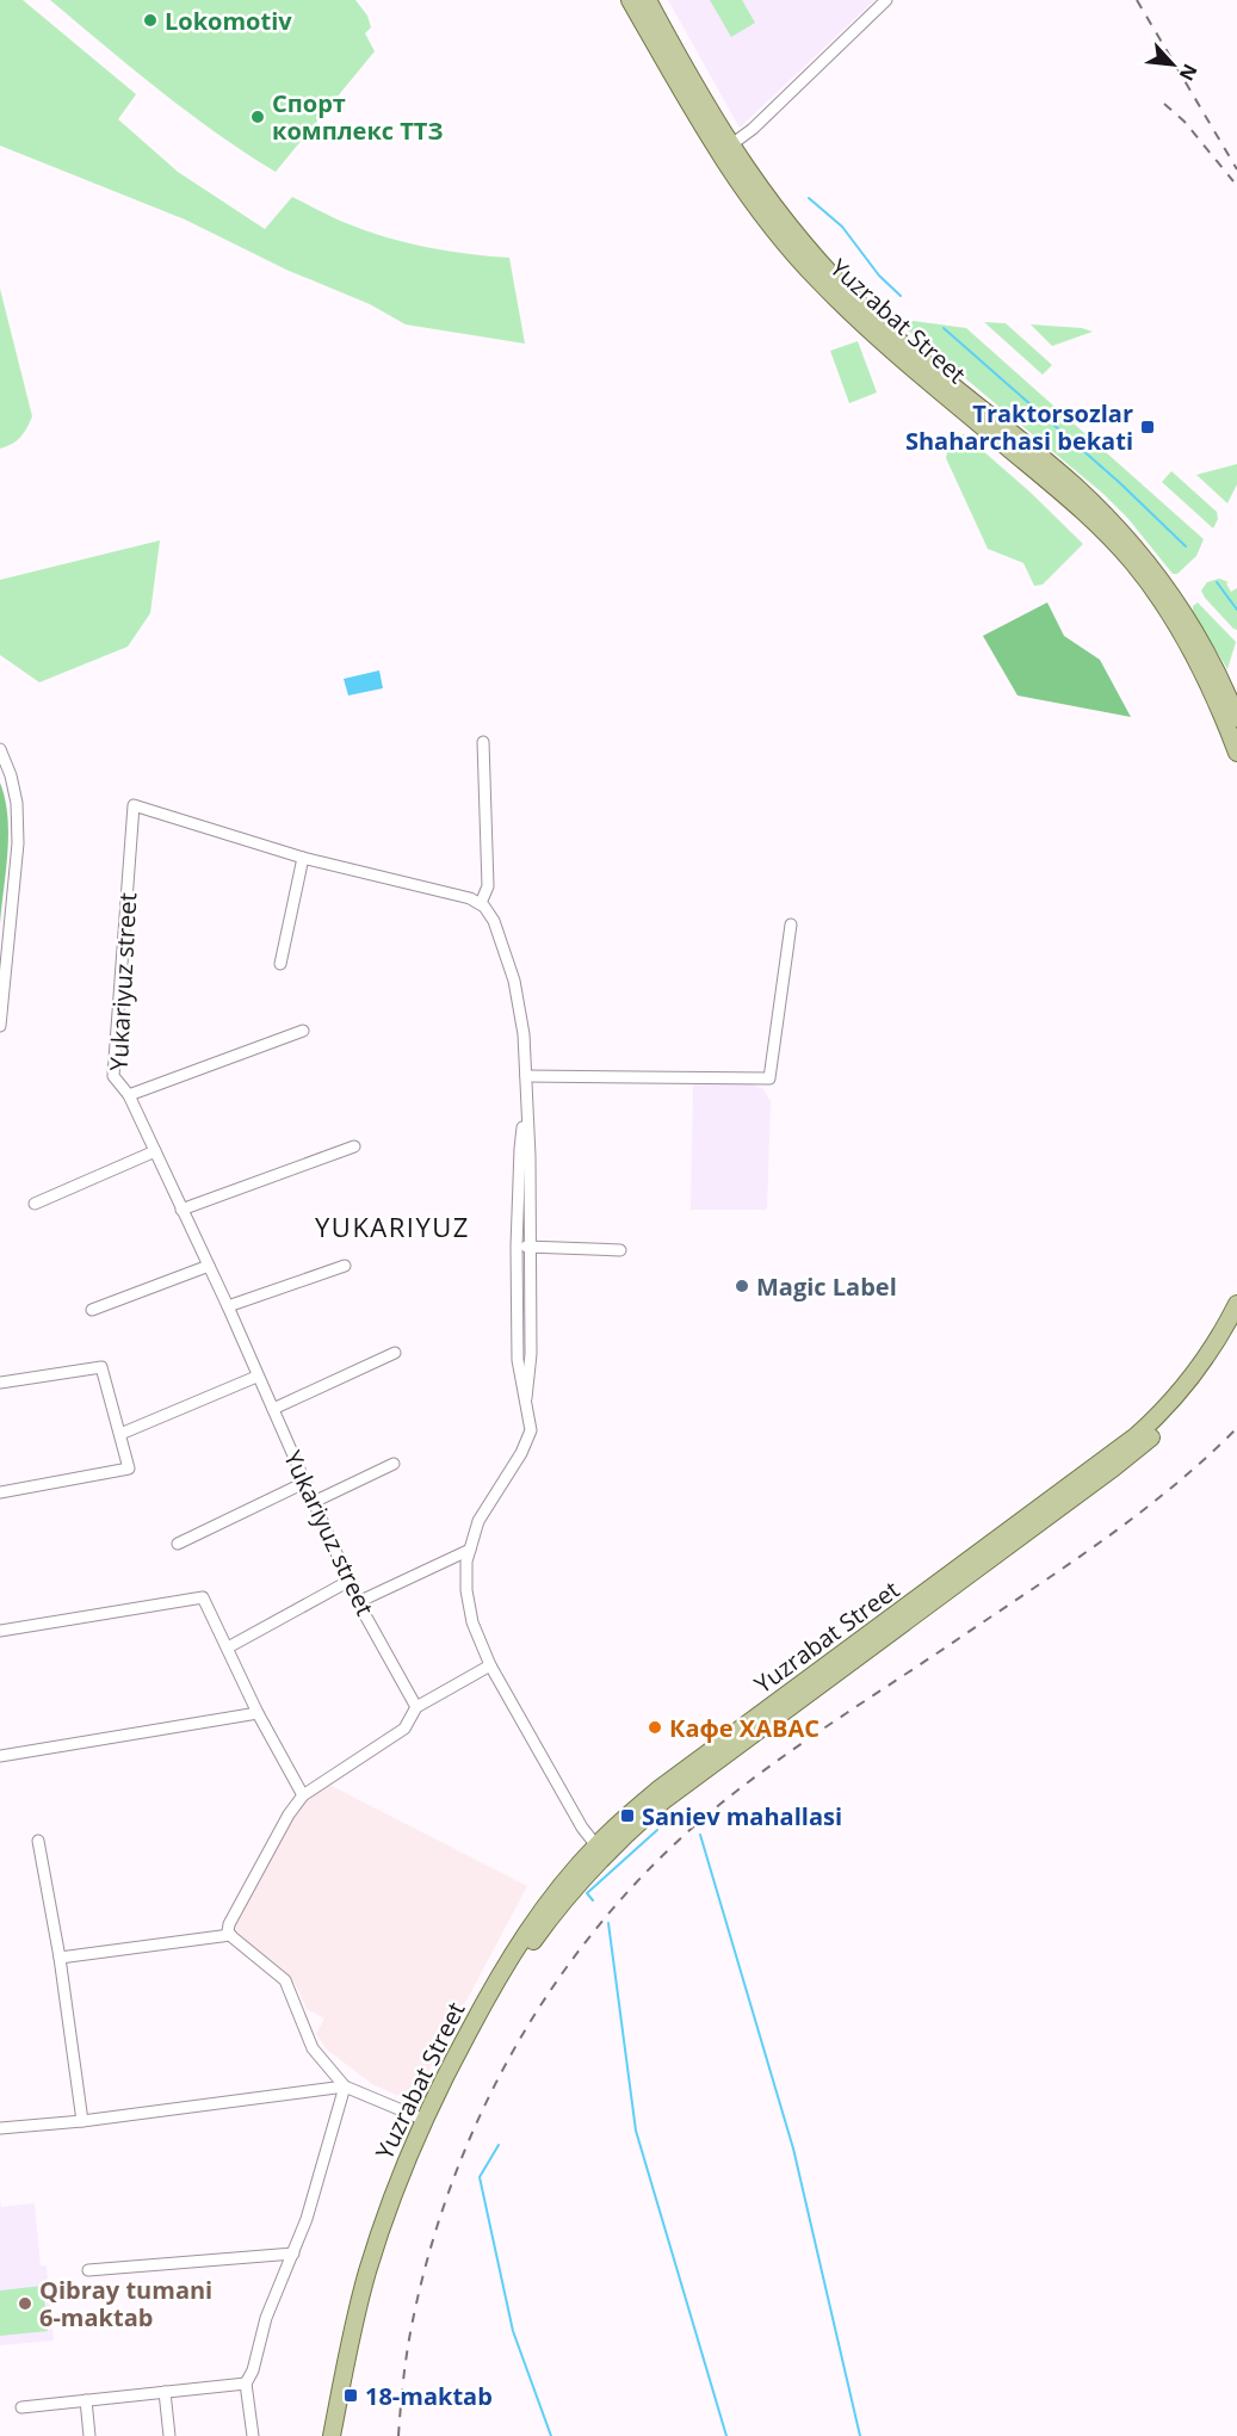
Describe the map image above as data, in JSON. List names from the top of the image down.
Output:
{
  "streets": {
    "main road": ["Yuzrabat Street"],
    "street": ["Yukariyuz street"]
  },
  "districts": ["YUKARIYUZ"],
  "places": {
    "other": [
      "Lokomotiv",
      "Спорт комплекс ТТЗ",
      "Magic Label",
      "Кафе ХАВАС",
      "Qibray tumani 6-maktab"
    ],
    "transit": ["Traktorsozlar Shaharchasi bekati", "Saniev mahallasi", "18-maktab"]
  },
  "north": "bottom right"
}
